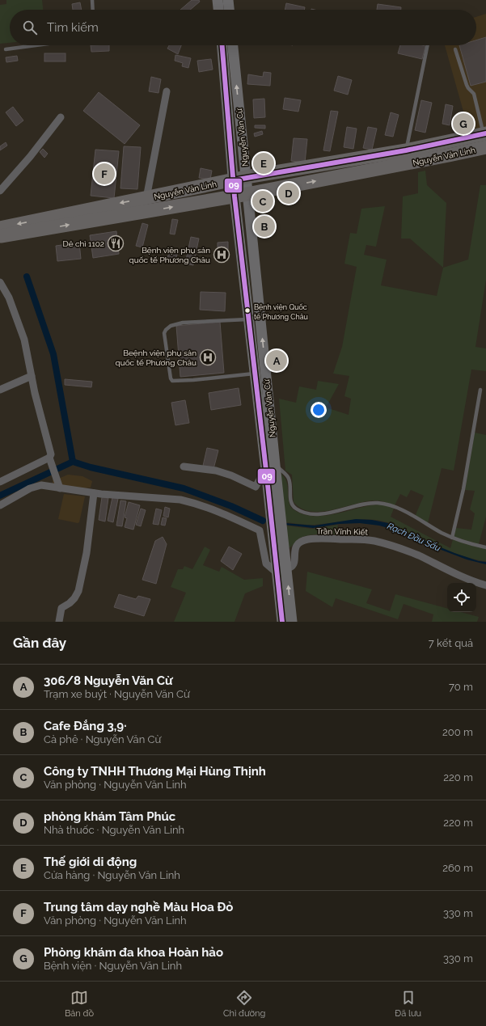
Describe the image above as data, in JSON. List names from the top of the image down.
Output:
{
  "streets": {
    "highway": ["Nguyễn Văn Linh"],
    "main road": ["Nguyễn Văn Cừ"],
    "street": ["Trần Vĩnh Kiết"]
  },
  "crossings": [
    ["Nguyễn Văn Cừ", "Nguyễn Văn Linh"]
  ],
  "water": ["Rạch Đầu Sấu"],
  "places": {
    "restaurant": ["Dê chỉ 1102"],
    "hospital": ["Bệnh viện phụ sản quốc tế Phương Châu", "Beệnh viện phụ sản quốc tế Phương Châu"],
    "other": ["Bệnh viện Quốc tế Phương Châu"]
  },
  "lines": ["transit line 09"],
  "page": {
    "search": "Tìm kiếm",
    "pins": [
      "G",
      "E",
      "F",
      "D",
      "C",
      "B",
      "A"
    ],
    "heading": ["Gần đây", "7 kết quả"],
    "list": [
      {
        "mark": "A",
        "name": "306/8 Nguyễn Văn Cừ",
        "note": "Trạm xe buýt · Nguyễn Văn Cừ",
        "value": "70 m"
      },
      {
        "mark": "B",
        "name": "Cafe Đắng 3,9·",
        "note": "Cà phê · Nguyễn Văn Cừ",
        "value": "200 m"
      },
      {
        "mark": "C",
        "name": "Công ty TNHH Thương Mại Hùng Thịnh",
        "note": "Văn phòng · Nguyễn Văn Linh",
        "value": "220 m"
      },
      {
        "mark": "D",
        "name": "phòng khám Tâm Phúc",
        "note": "Nhà thuốc · Nguyễn Văn Linh",
        "value": "220 m"
      },
      {
        "mark": "E",
        "name": "Thế giới di động",
        "note": "Cửa hàng · Nguyễn Văn Linh",
        "value": "260 m"
      },
      {
        "mark": "F",
        "name": "Trung tâm dạy nghề Màu Hoa Đỏ",
        "note": "Văn phòng · Nguyễn Văn Linh",
        "value": "330 m"
      },
      {
        "mark": "G",
        "name": "Phòng khám đa khoa Hoàn hảo",
        "note": "Bệnh viện · Nguyễn Văn Linh",
        "value": "330 m"
      }
    ],
    "nav": ["Bản đồ", "Chỉ đường", "Đã lưu"]
  }
}
